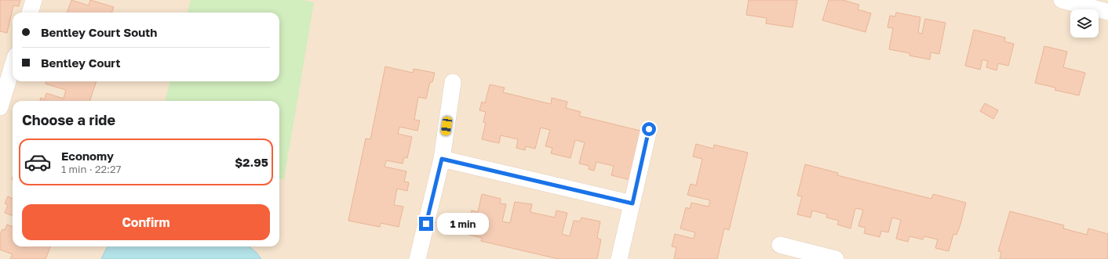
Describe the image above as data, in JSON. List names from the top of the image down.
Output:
{
  "page": {
    "banner": ["Bentley Court South", "Bentley Court"],
    "heading": "Choose a ride",
    "list": [
      {
        "name": "Economy",
        "note": "1 min · 22:27",
        "value": "$2.95"
      }
    ],
    "buttons": "Confirm",
    "bubble": "1 min"
  }
}
